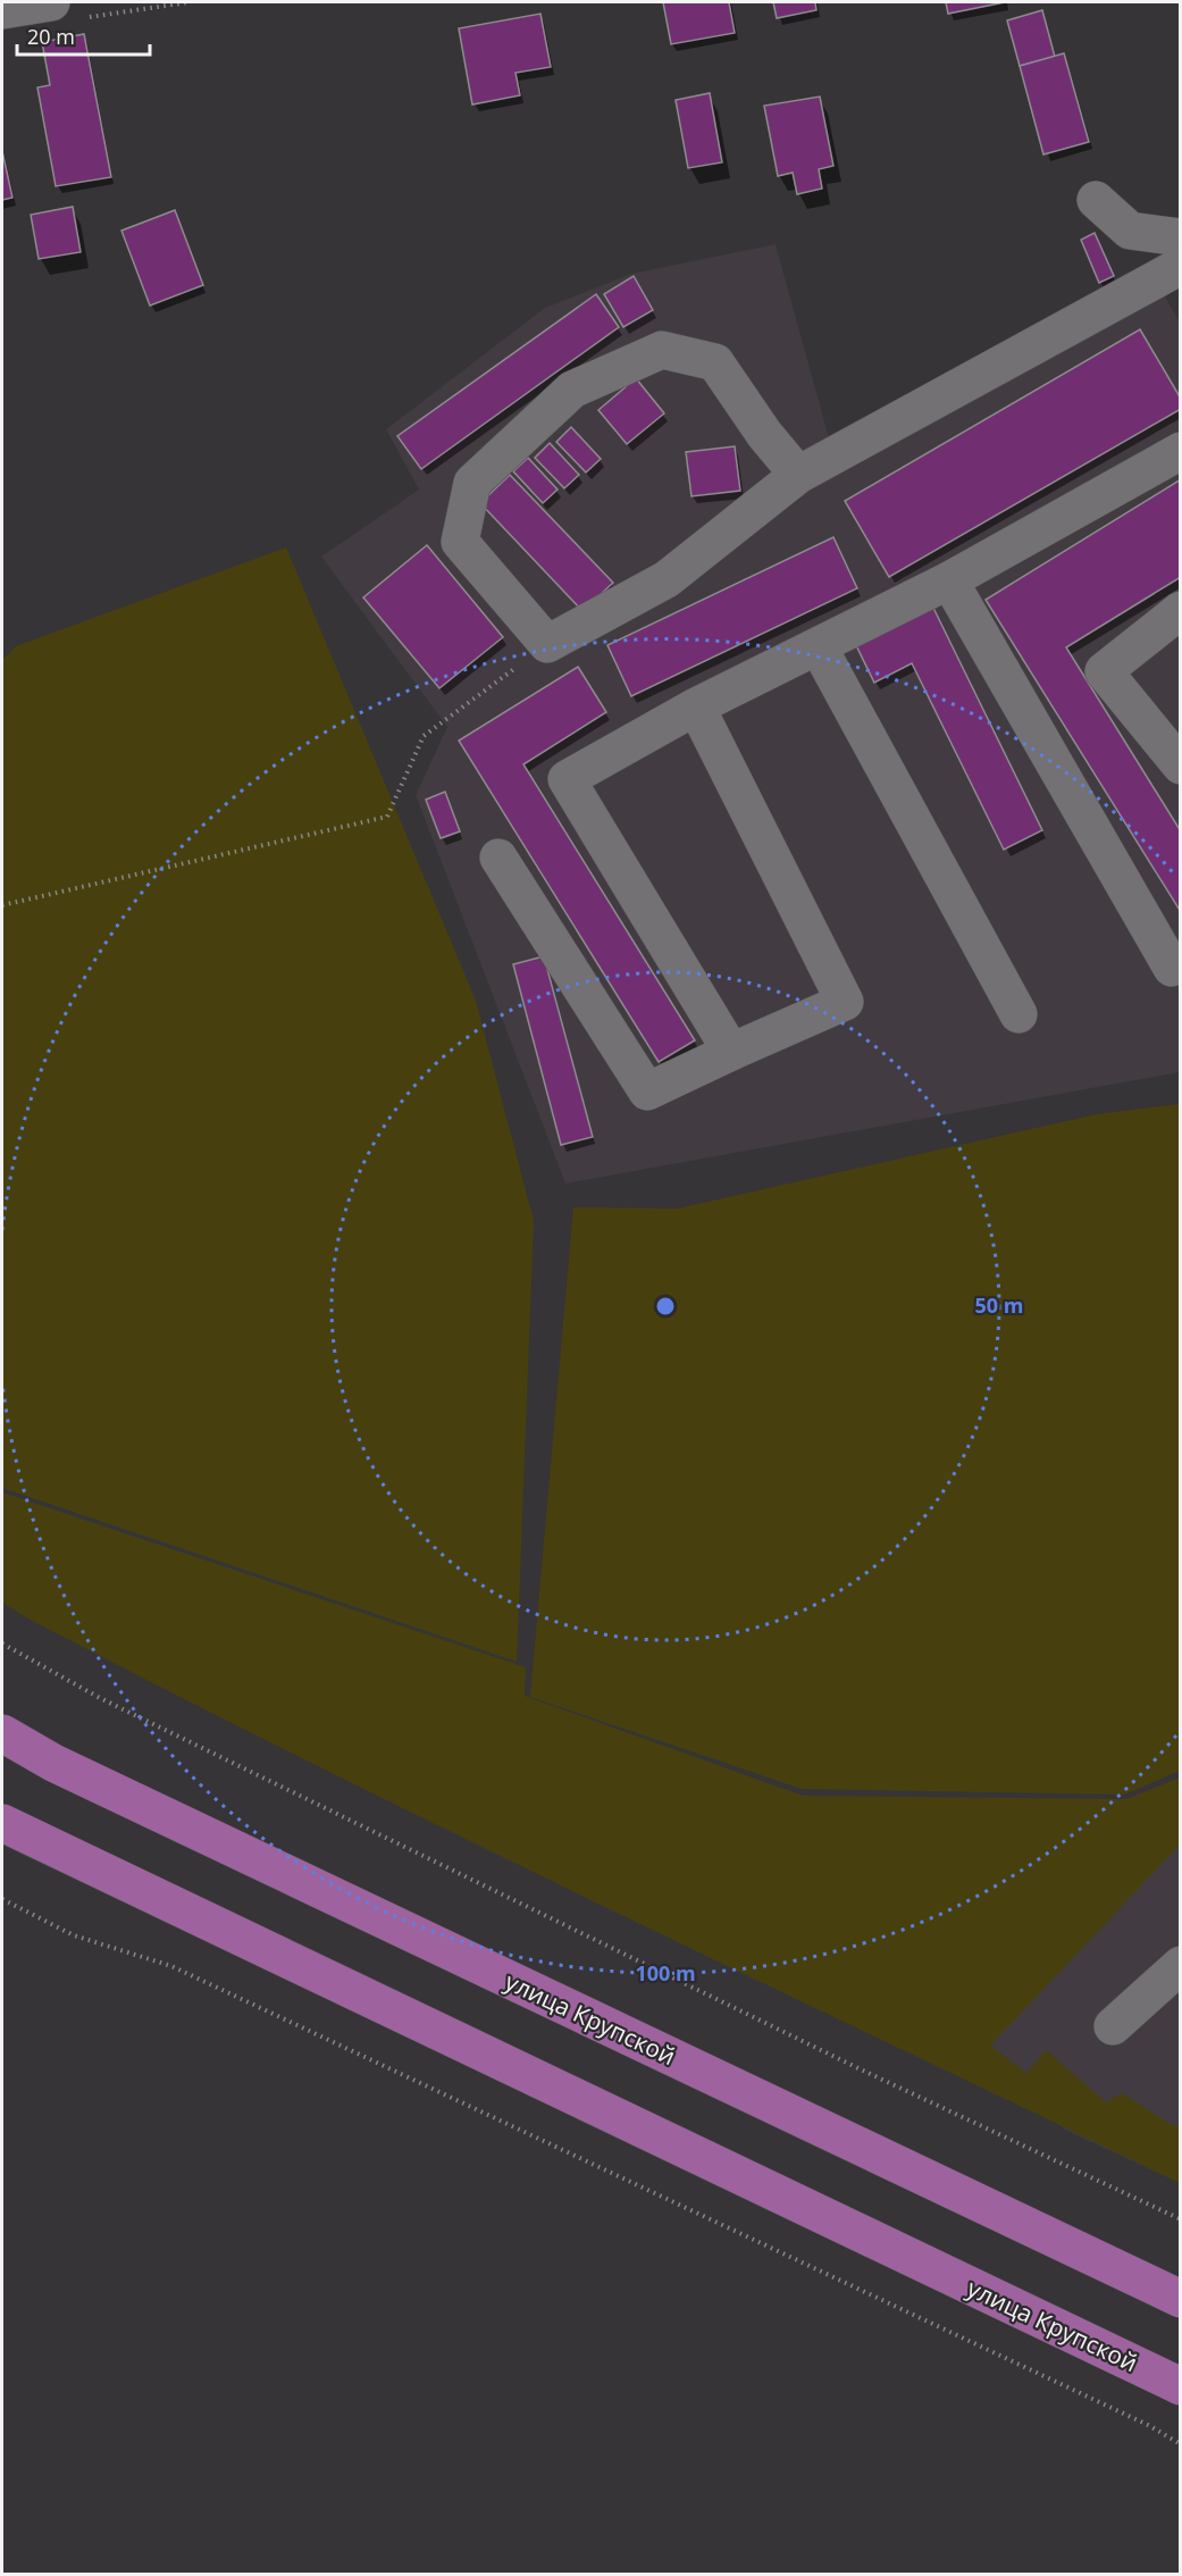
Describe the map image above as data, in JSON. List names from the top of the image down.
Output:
{
  "streets": {
    "main road": ["улица Крупской"]
  },
  "scale_bar": "20 m",
  "rings": ["50 m", "100 m"]
}
